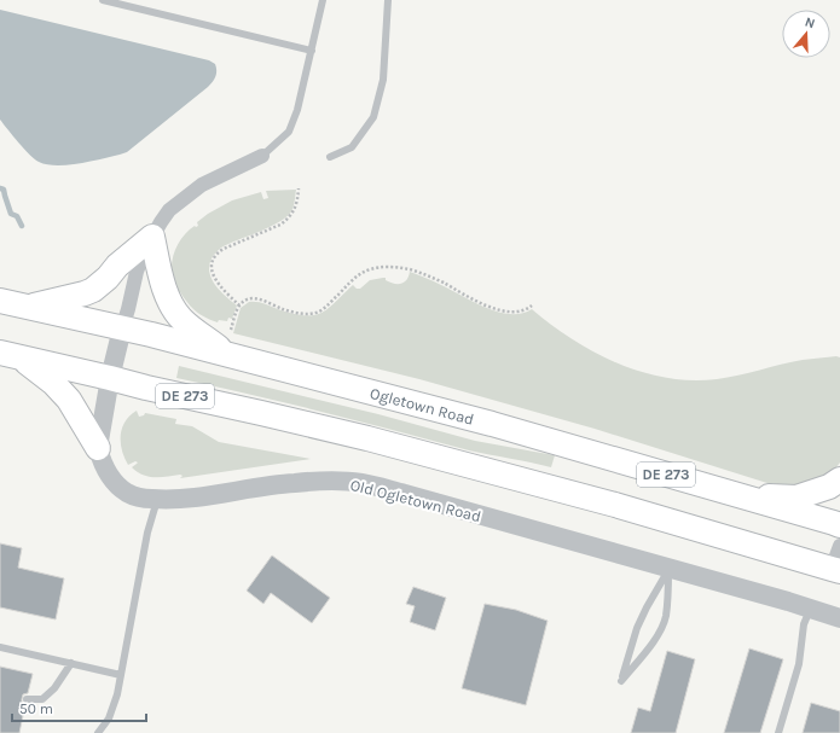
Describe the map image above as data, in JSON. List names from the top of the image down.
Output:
{
  "streets": {
    "main road": ["DE 273", "Ogletown Road"],
    "street": ["Old Ogletown Road"]
  },
  "crossings": [
    ["DE 273", "Old Ogletown Road"],
    ["Ogletown Road", "Old Ogletown Road"]
  ],
  "scale_bar": "50 m",
  "north": "top"
}
